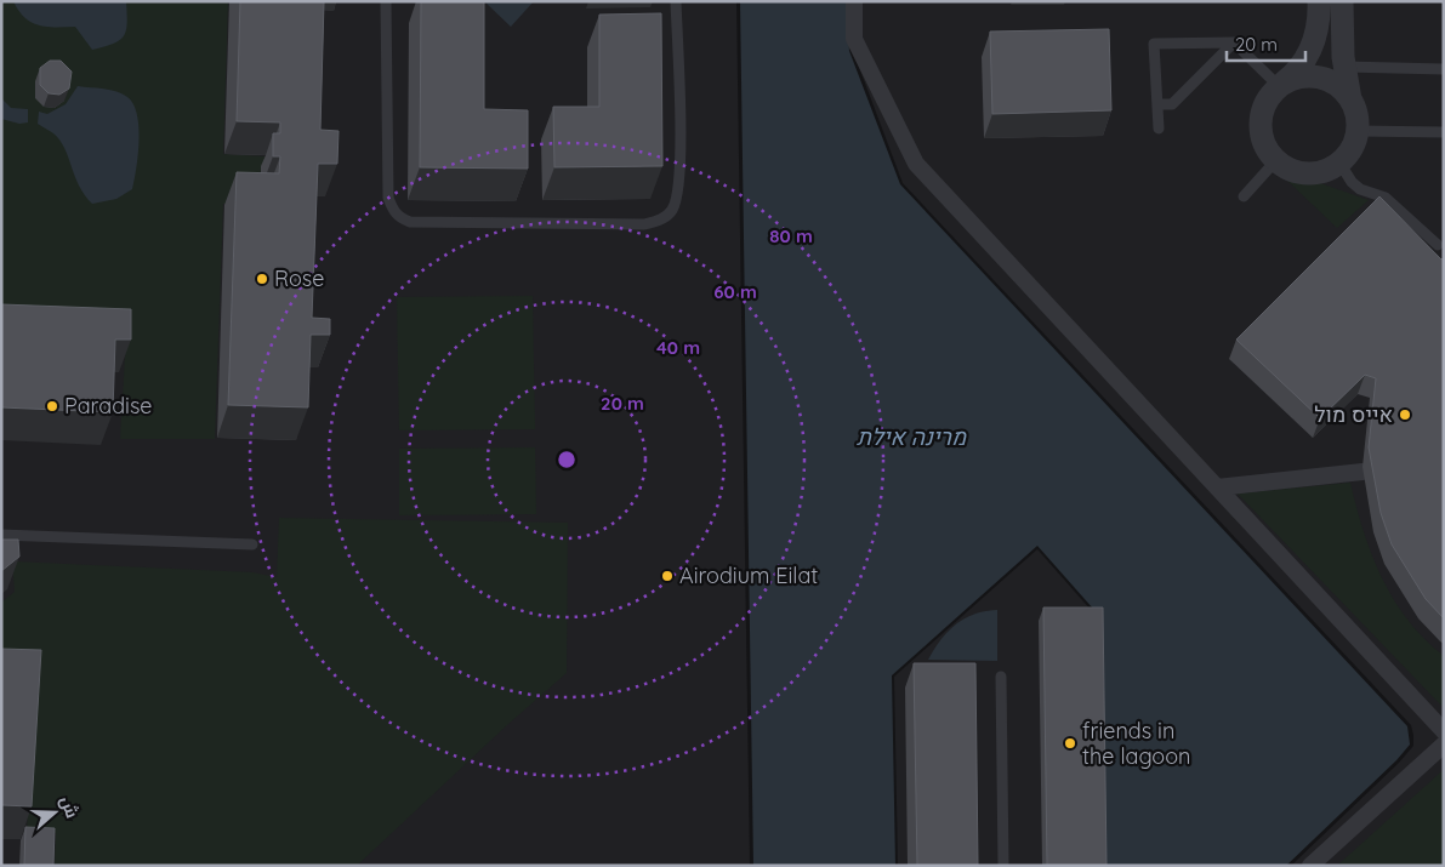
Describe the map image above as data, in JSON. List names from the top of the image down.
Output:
{
  "water": ["מרינה אילת"],
  "places": [
    "Rose",
    "Paradise",
    "אייס מול",
    "Airodium Eilat",
    "friends in the lagoon"
  ],
  "scale_bar": "20 m",
  "north": "right",
  "rings": [
    "80 m",
    "60 m",
    "40 m",
    "20 m"
  ]
}
